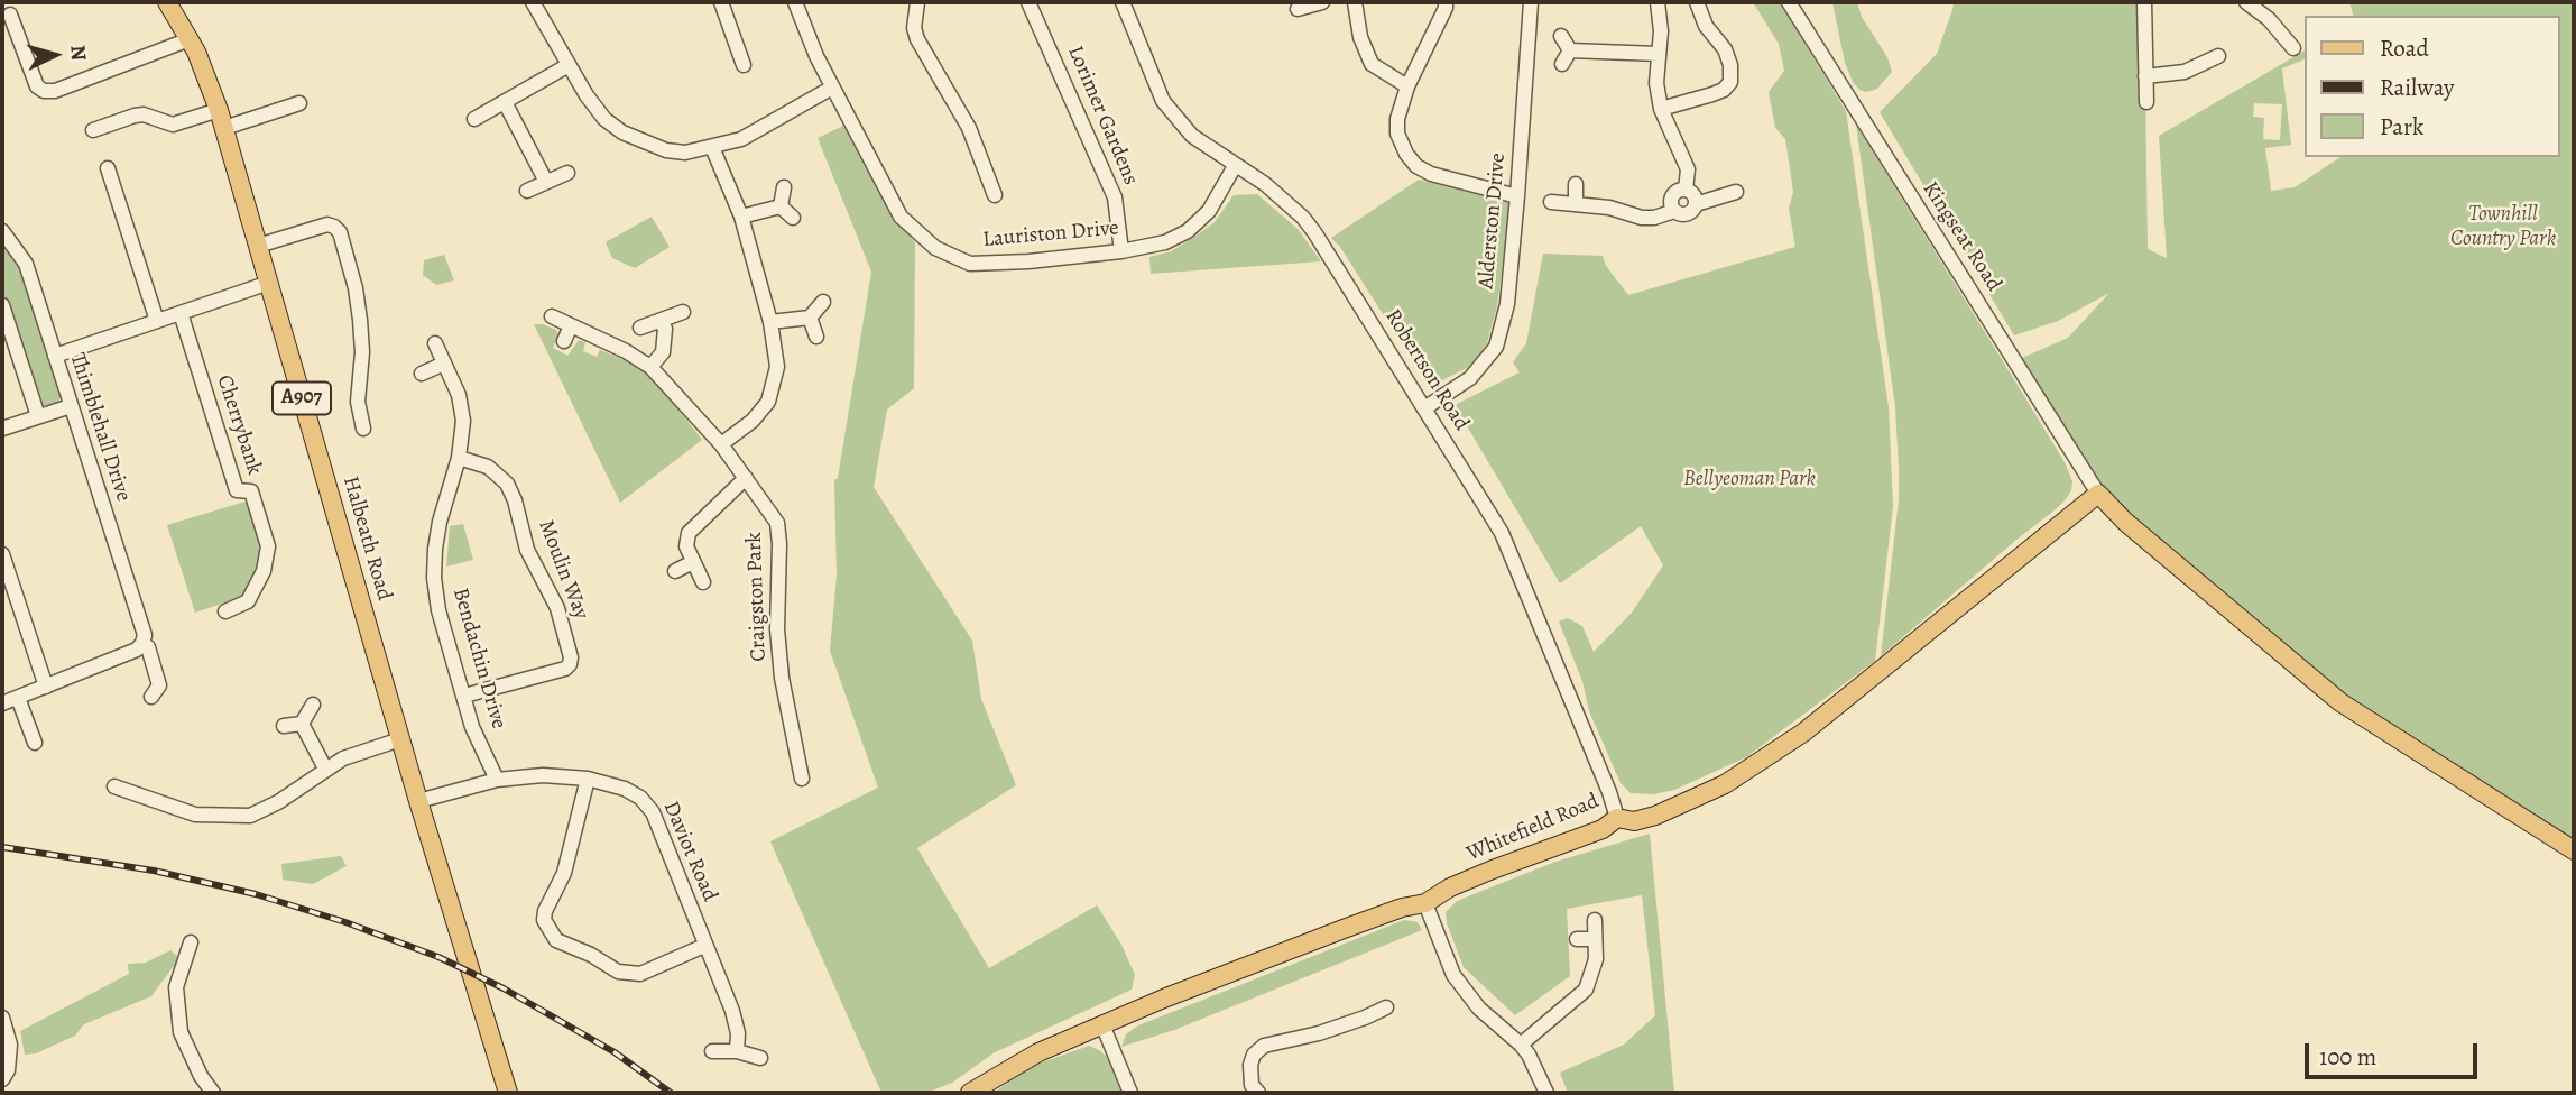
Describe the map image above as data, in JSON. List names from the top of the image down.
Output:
{
  "streets": {
    "main road": ["A907", "Halbeath Road", "Whitefield Road"],
    "street": [
      "Lorimer Gardens",
      "Alderston Drive",
      "Lauriston Drive",
      "Kingseat Road",
      "Robertson Road",
      "Cherrybank",
      "Thimblehall Drive",
      "Moulin Way",
      "Craigston Park",
      "Bendachin Drive",
      "Daviot Road"
    ]
  },
  "crossings": [
    ["Lorimer Gardens", "Lauriston Drive"],
    ["Alderston Drive", "Robertson Road"],
    ["Lauriston Drive", "Robertson Road"],
    ["Kingseat Road", "Whitefield Road"],
    ["Robertson Road", "Whitefield Road"],
    ["Halbeath Road", "Daviot Road"],
    ["Moulin Way", "Bendachin Drive"],
    ["Bendachin Drive", "Daviot Road"]
  ],
  "parks": ["Townhill Country Park", "Bellyeoman Park"],
  "legend": ["Road", "Railway", "Park"],
  "scale_bar": "100 m",
  "north": "right"
}
